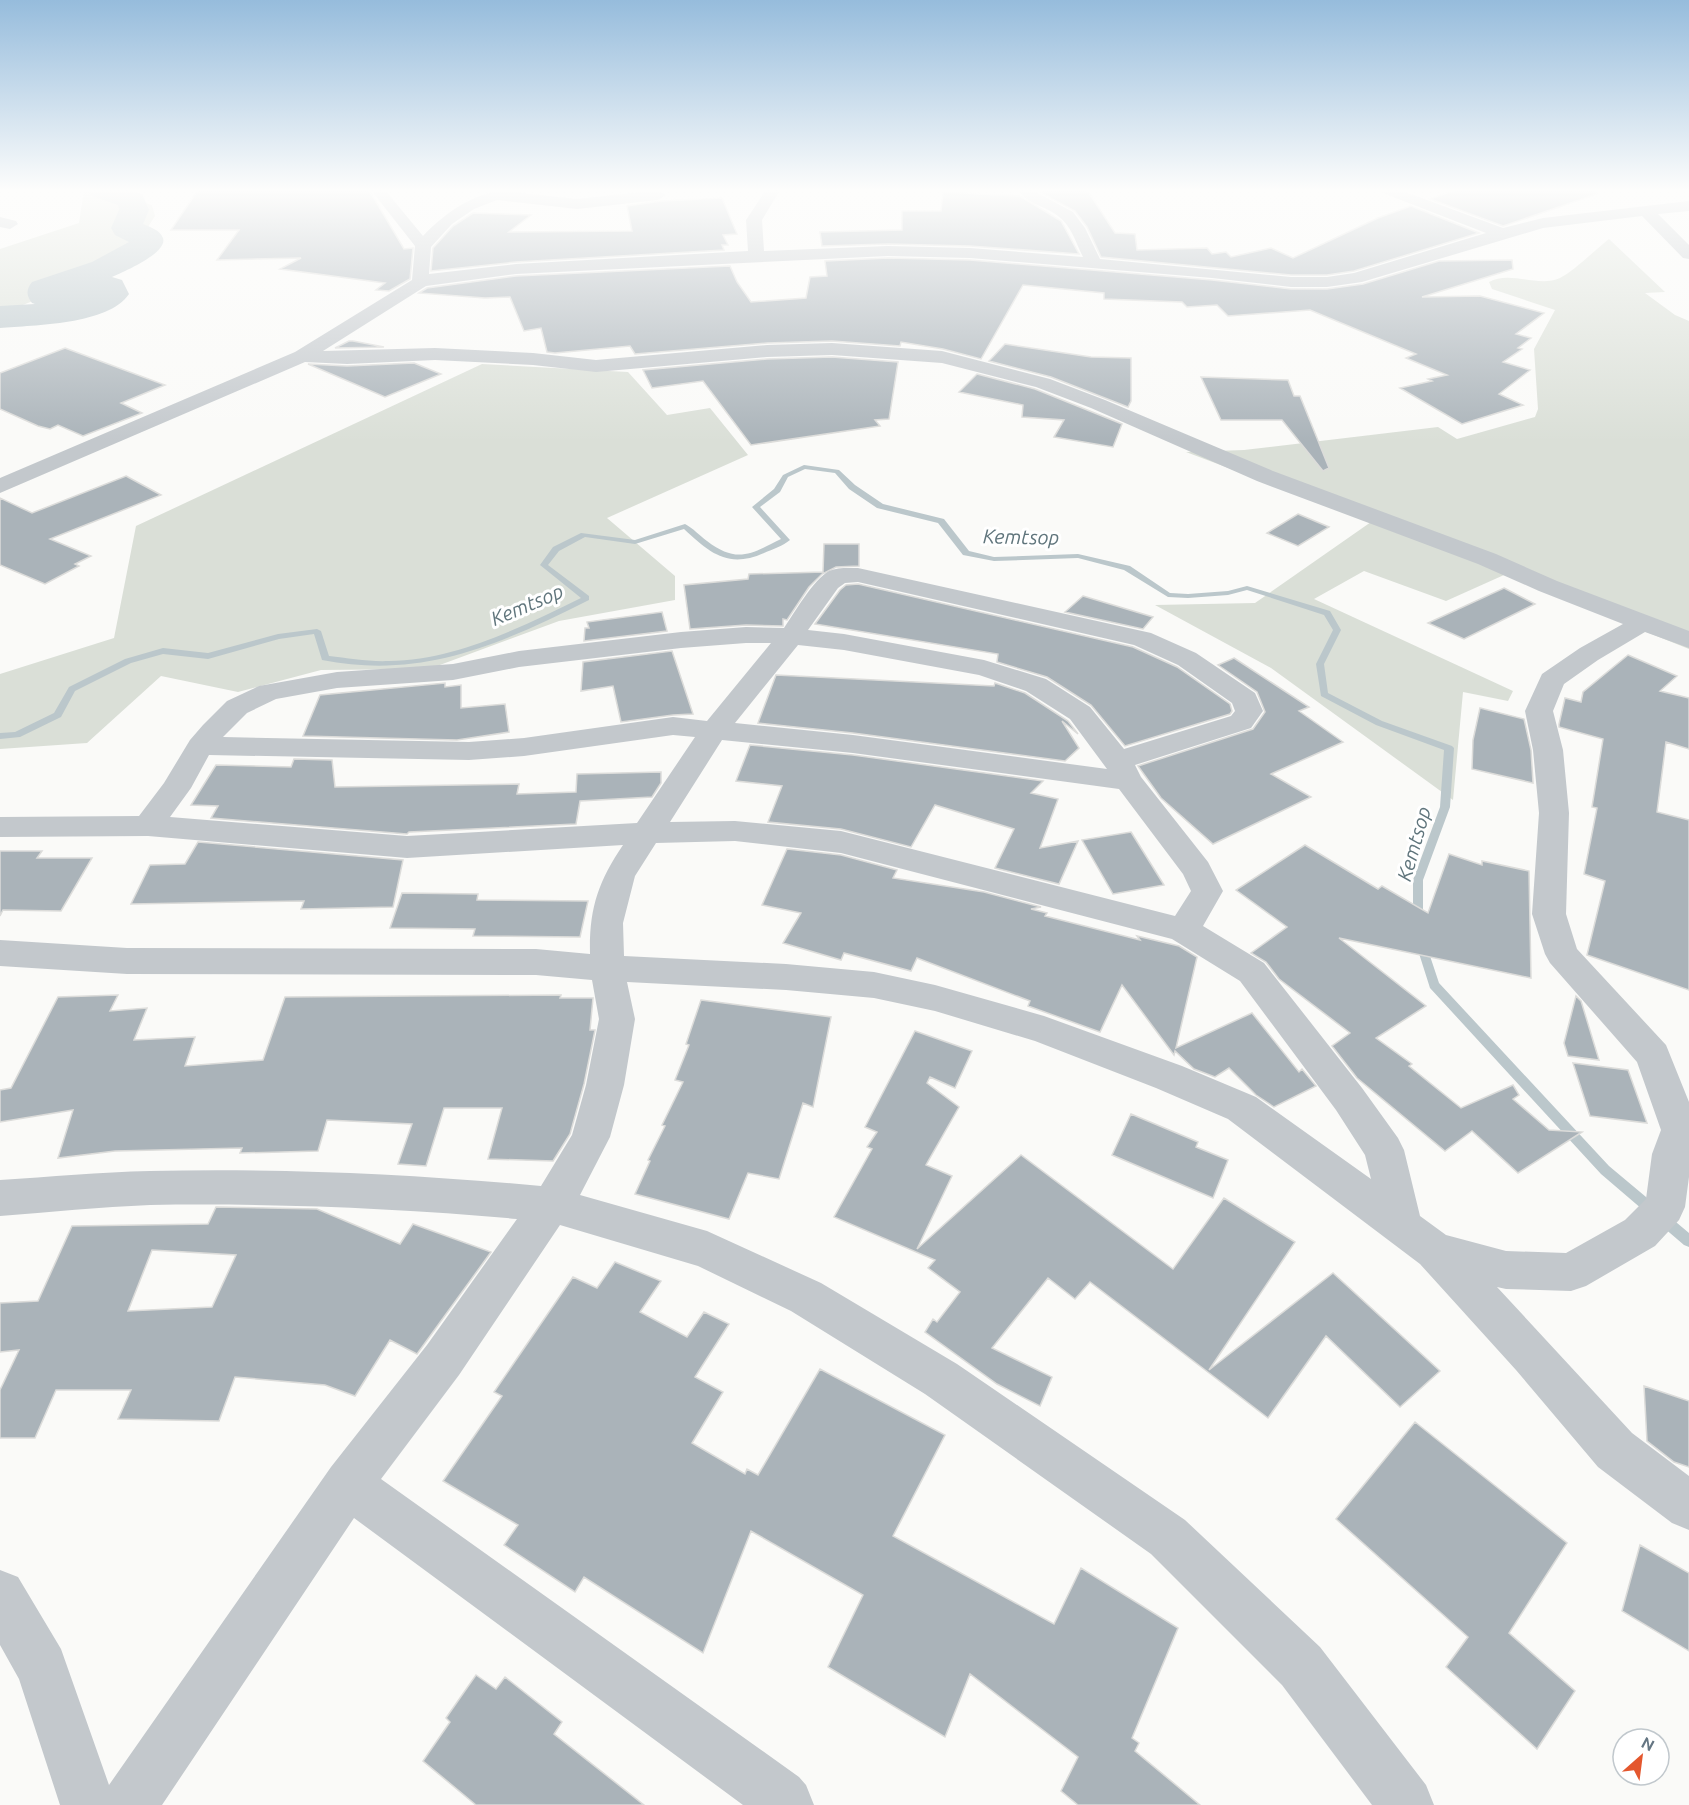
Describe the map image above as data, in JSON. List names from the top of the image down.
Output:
{
  "water": ["Kemtsop"],
  "north": "top right"
}
